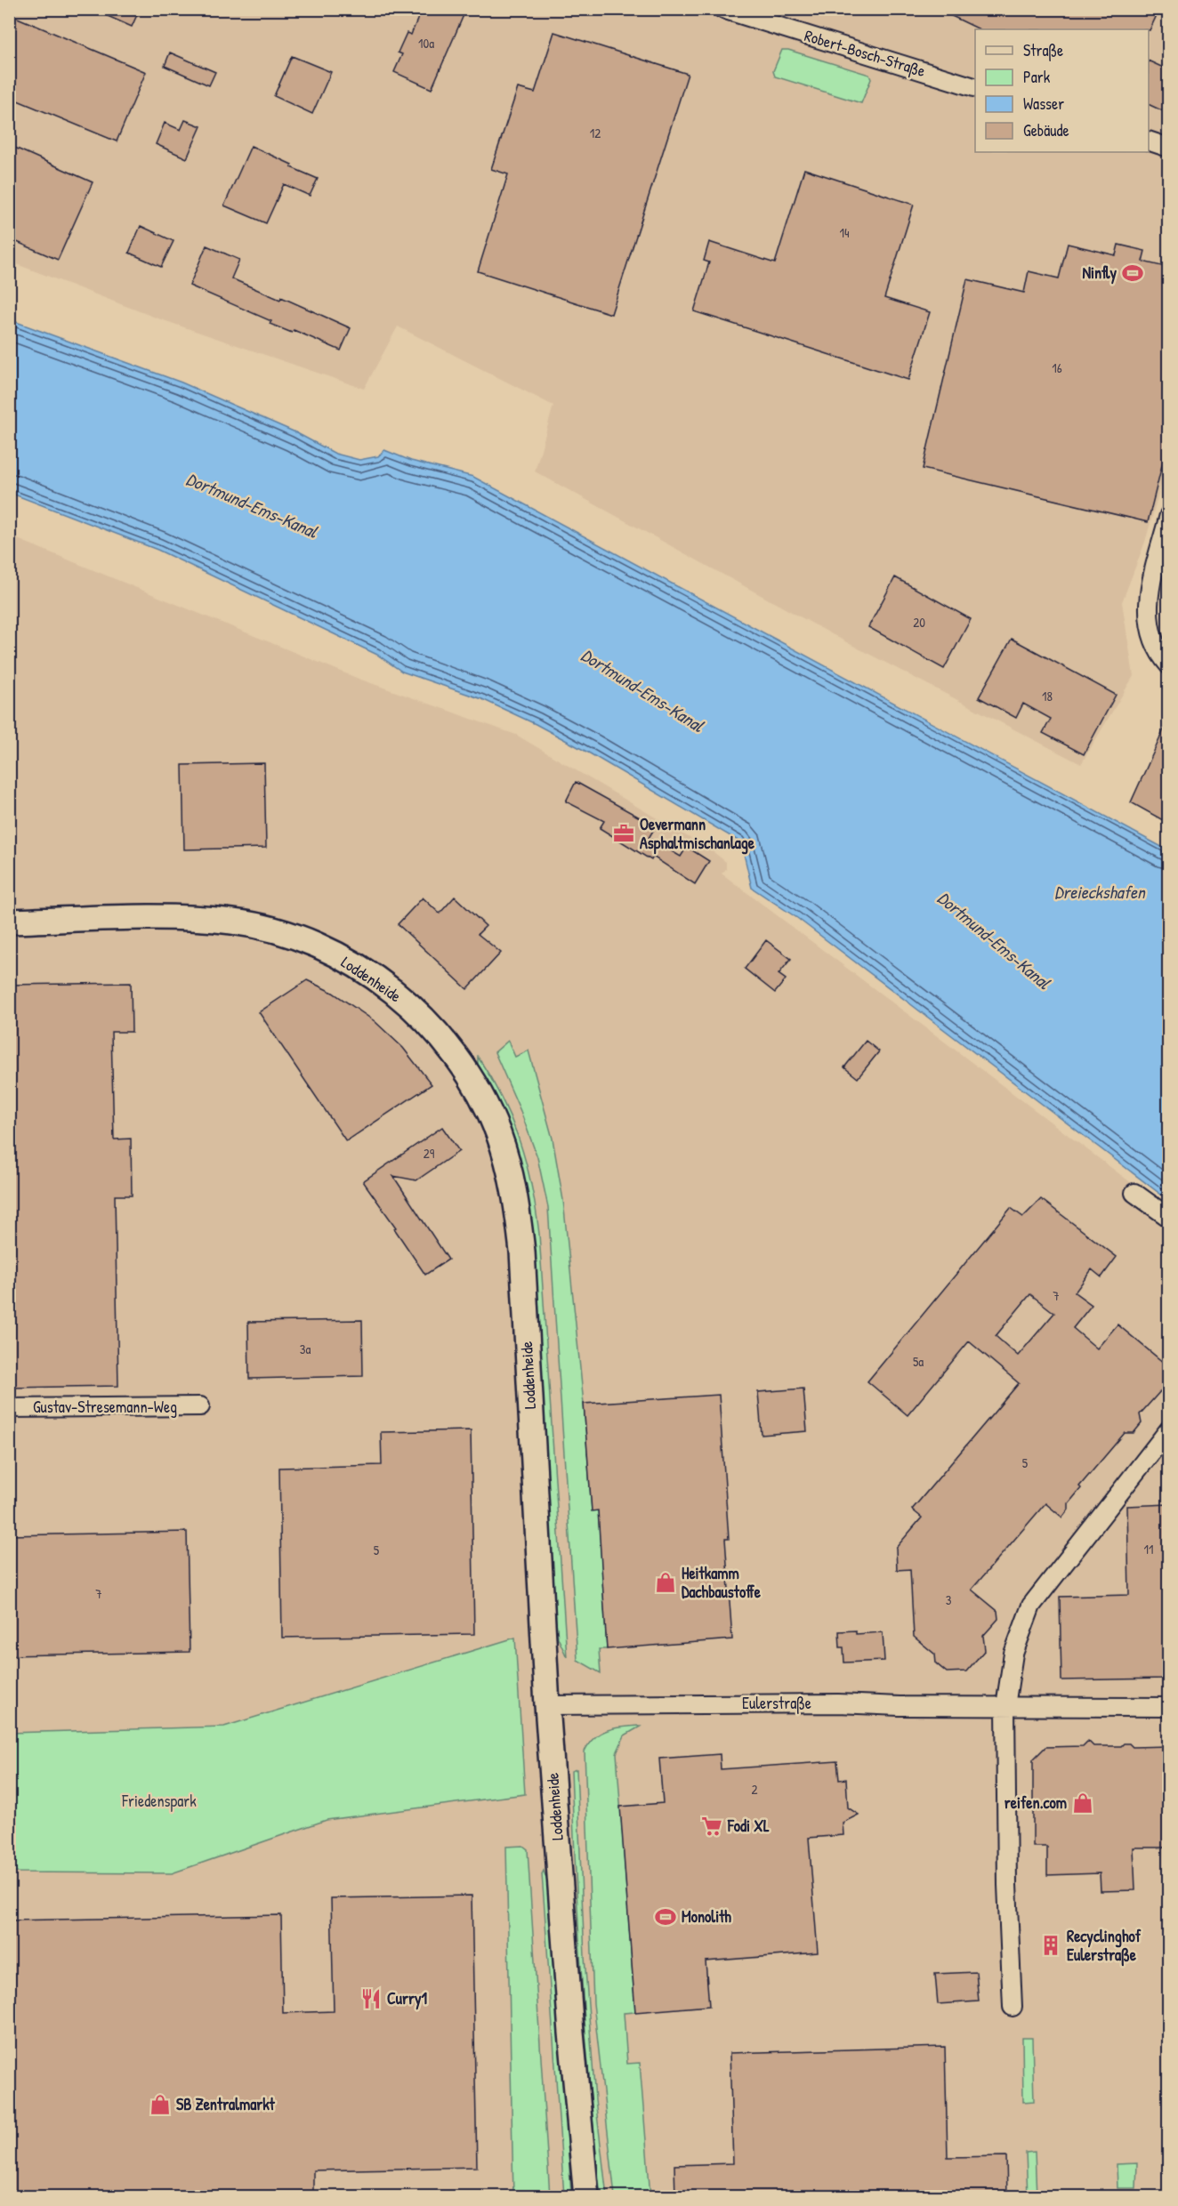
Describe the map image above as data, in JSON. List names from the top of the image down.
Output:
{
  "streets": {
    "street": [
      "Robert-Bosch-Straße",
      "Loddenheide",
      "Gustav-Stresemann-Weg",
      "Eulerstraße"
    ]
  },
  "crossings": [
    ["Loddenheide", "Eulerstraße"]
  ],
  "water": ["Dortmund-Ems-Kanal", "Dreieckshafen"],
  "parks": ["Friedenspark"],
  "places": {
    "sports": ["Ninfly", "Monolith"],
    "office": ["Oevermann Asphaltmischanlage"],
    "shop": ["Heitkamm Dachbaustoffe", "reifen.com", "SB Zentralmarkt"],
    "supermarket": ["Fodi XL"],
    "building": ["Recyclinghof Eulerstraße"],
    "restaurant": ["Curry1"]
  },
  "house_numbers": [
    "10a",
    "12",
    "14",
    "16",
    "20",
    "18",
    "29",
    "7",
    "3a",
    "5a",
    "5",
    "11",
    "5",
    "7",
    "3",
    "2"
  ],
  "legend": [
    "Straße",
    "Park",
    "Wasser",
    "Gebäude"
  ]
}
